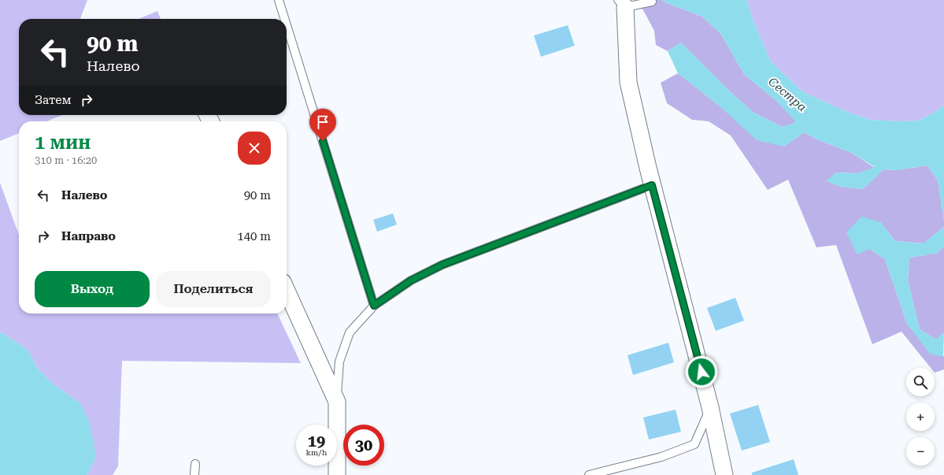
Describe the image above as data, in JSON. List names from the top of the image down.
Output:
{
  "water": ["Сестра"],
  "page": {
    "turn": ["90 m", "Налево"],
    "then": "Затем",
    "heading": ["1 мин", "310 m · 16:20"],
    "list": [
      {
        "name": "Налево",
        "value": "90 m"
      },
      {
        "name": "Направо",
        "value": "140 m"
      }
    ],
    "buttons": ["Выход", "Поделиться"],
    "map_buttons": ["+", "−"],
    "speed": "19 km/h",
    "limit": "30"
  }
}
